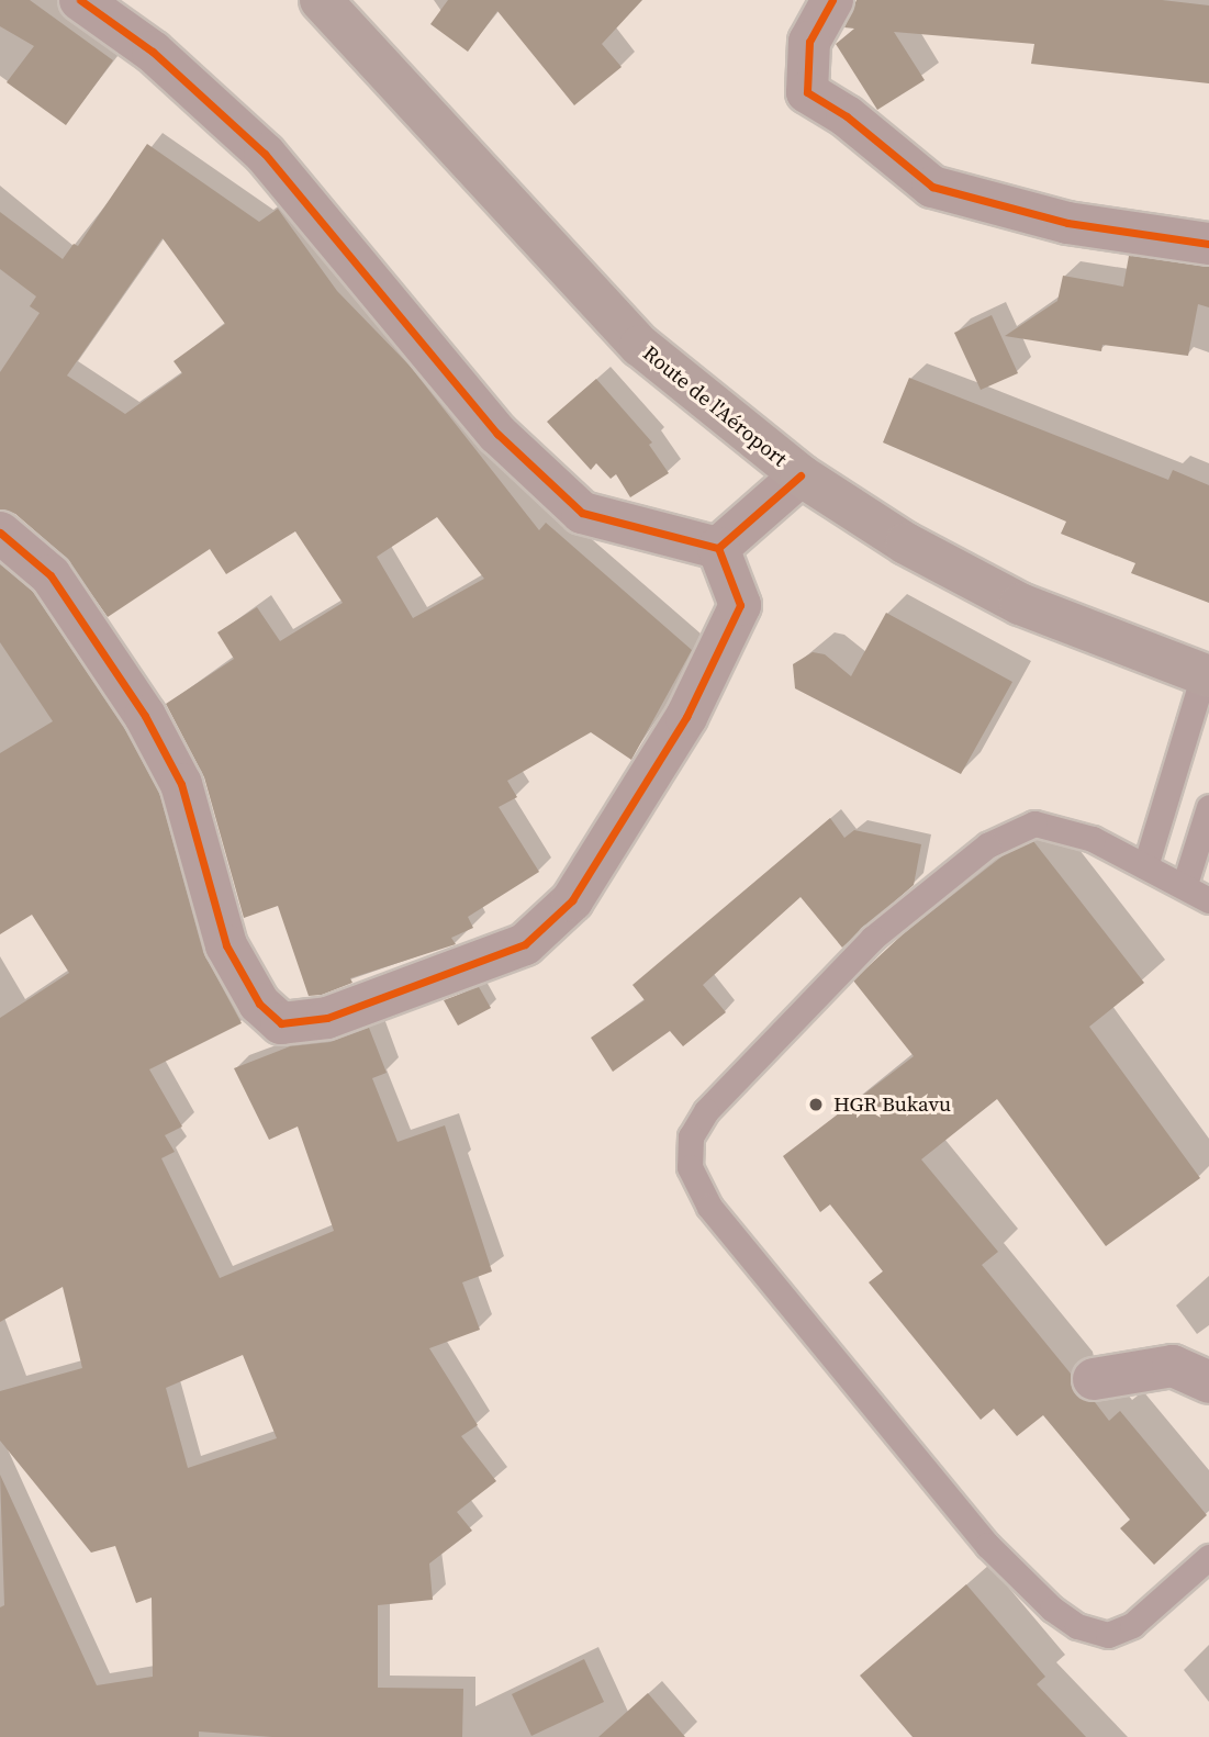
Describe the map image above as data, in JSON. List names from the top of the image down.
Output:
{
  "streets": {
    "highway": ["Route de l'Aéroport"]
  },
  "places": ["HGR Bukavu"]
}
